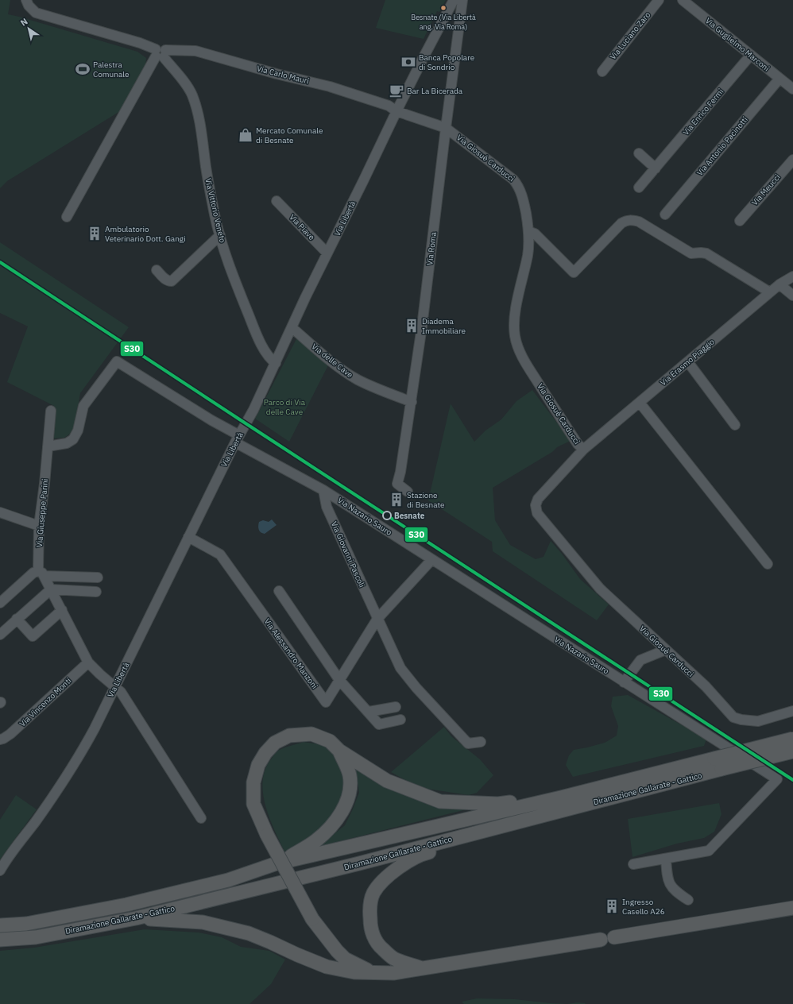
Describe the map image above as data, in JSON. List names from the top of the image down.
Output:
{
  "streets": {
    "highway": ["Diramazione Gallarate - Gattico"],
    "street": [
      "Via Luciano Zaro",
      "Via Guglielmo Marconi",
      "Via Carlo Mauri",
      "Via Enrico Fermi",
      "Via Antonio Pacinotti",
      "Via Giosuè Carducci",
      "Via Meucci",
      "Via Vittorio Veneto",
      "Via Libertà",
      "Via Piave",
      "Via Roma",
      "Via delle Cave",
      "Via Erasmo Piaggio",
      "Via Giuseppe Parini",
      "Via Nazario Sauro",
      "Via Giovanni Pascoli",
      "Via Alessandro Manzoni",
      "Via Vincenzo Monti"
    ]
  },
  "crossings": [
    ["Via Guglielmo Marconi", "Via Enrico Fermi"],
    ["Via Guglielmo Marconi", "Via Antonio Pacinotti"],
    ["Via Carlo Mauri", "Via Giosuè Carducci"],
    ["Via Carlo Mauri", "Via Vittorio Veneto"],
    ["Via Carlo Mauri", "Via Libertà"],
    ["Via Carlo Mauri", "Via Roma"],
    ["Via Giosuè Carducci", "Via Roma"],
    ["Via Giosuè Carducci", "Via Erasmo Piaggio"],
    ["Via Vittorio Veneto", "Via Libertà"],
    ["Via Libertà", "Via Piave"],
    ["Via Libertà", "Via delle Cave"],
    ["Via Libertà", "Via Giuseppe Parini"],
    ["Via Libertà", "Via Nazario Sauro"],
    ["Via Libertà", "Via Alessandro Manzoni"],
    ["Via Roma", "Via delle Cave"],
    ["Via Giuseppe Parini", "Via Nazario Sauro"],
    ["Via Giuseppe Parini", "Via Vincenzo Monti"],
    ["Via Nazario Sauro", "Via Giovanni Pascoli"],
    ["Via Nazario Sauro", "Via Alessandro Manzoni"],
    ["Via Giovanni Pascoli", "Via Alessandro Manzoni"]
  ],
  "parks": ["Parco di Via delle Cave"],
  "places": {
    "other": ["Besnate (Via Libertà ang. Via Roma)", "Besnate"],
    "bank": ["Banca Popolare di Sondrio"],
    "sports": ["Palestra Comunale"],
    "cafe": ["Bar La Bicerada"],
    "shop": ["Mercato Comunale di Besnate"],
    "building": [
      "Ambulatorio Veterinario Dott. Gangi",
      "Diadema Immobiliare",
      "Stazione di Besnate",
      "Ingresso Casello A26"
    ]
  },
  "lines": ["transit line S30"],
  "north": "top left"
}
